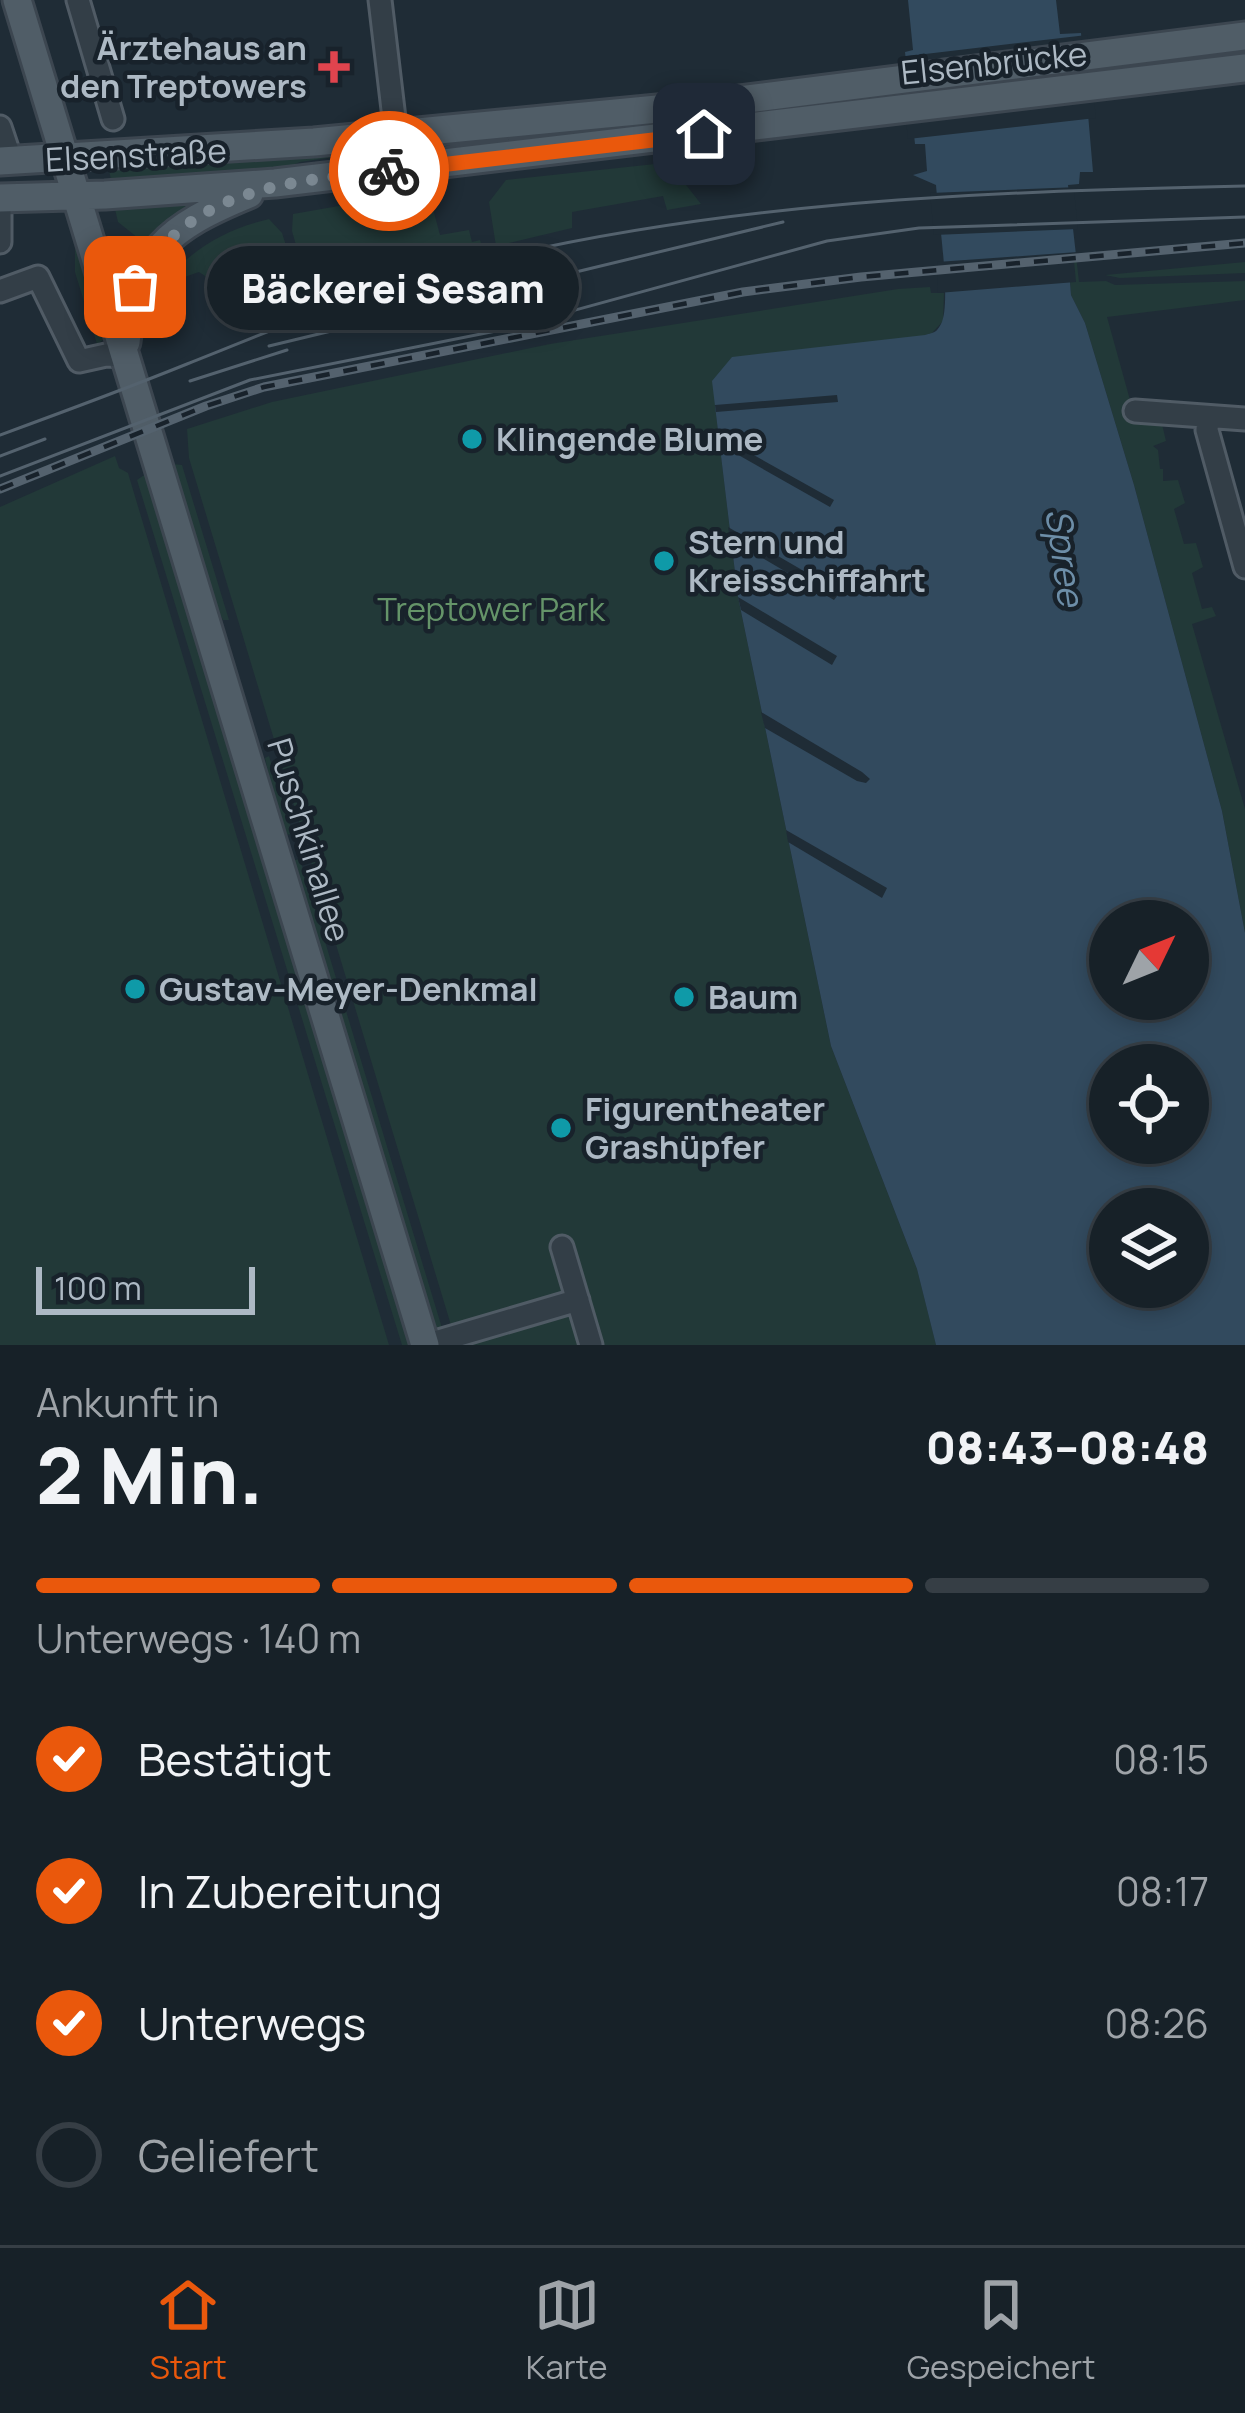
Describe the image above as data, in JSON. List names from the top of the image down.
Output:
{
  "streets": {
    "main road": ["Elsenbrücke", "Elsenstraße", "Puschkinallee"]
  },
  "crossings": [
    ["Elsenbrücke", "Elsenstraße"],
    ["Elsenstraße", "Puschkinallee"]
  ],
  "water": ["Spree"],
  "parks": ["Treptower Park"],
  "places": {
    "health": ["Ärztehaus an den Treptowers"],
    "other": [
      "Bäckerei Sesam",
      "Klingende Blume",
      "Stern und Kreisschiffahrt",
      "Gustav-Meyer-Denkmal",
      "Baum",
      "Figurentheater Grashüpfer"
    ]
  },
  "scale_bar": "100 m",
  "north": "top right",
  "page": {
    "bubble": "Bäckerei Sesam",
    "scale": "100 m",
    "heading": ["2 Min.", "Ankunft in", "08:43–08:48"],
    "bar": "Unterwegs · 140 m",
    "list": [
      ["Bestätigt", "08:15"],
      ["In Zubereitung", "08:17"],
      ["Unterwegs", "08:26"],
      "Geliefert"
    ],
    "tabs": ["Start", "Karte", "Gespeichert"]
  }
}
